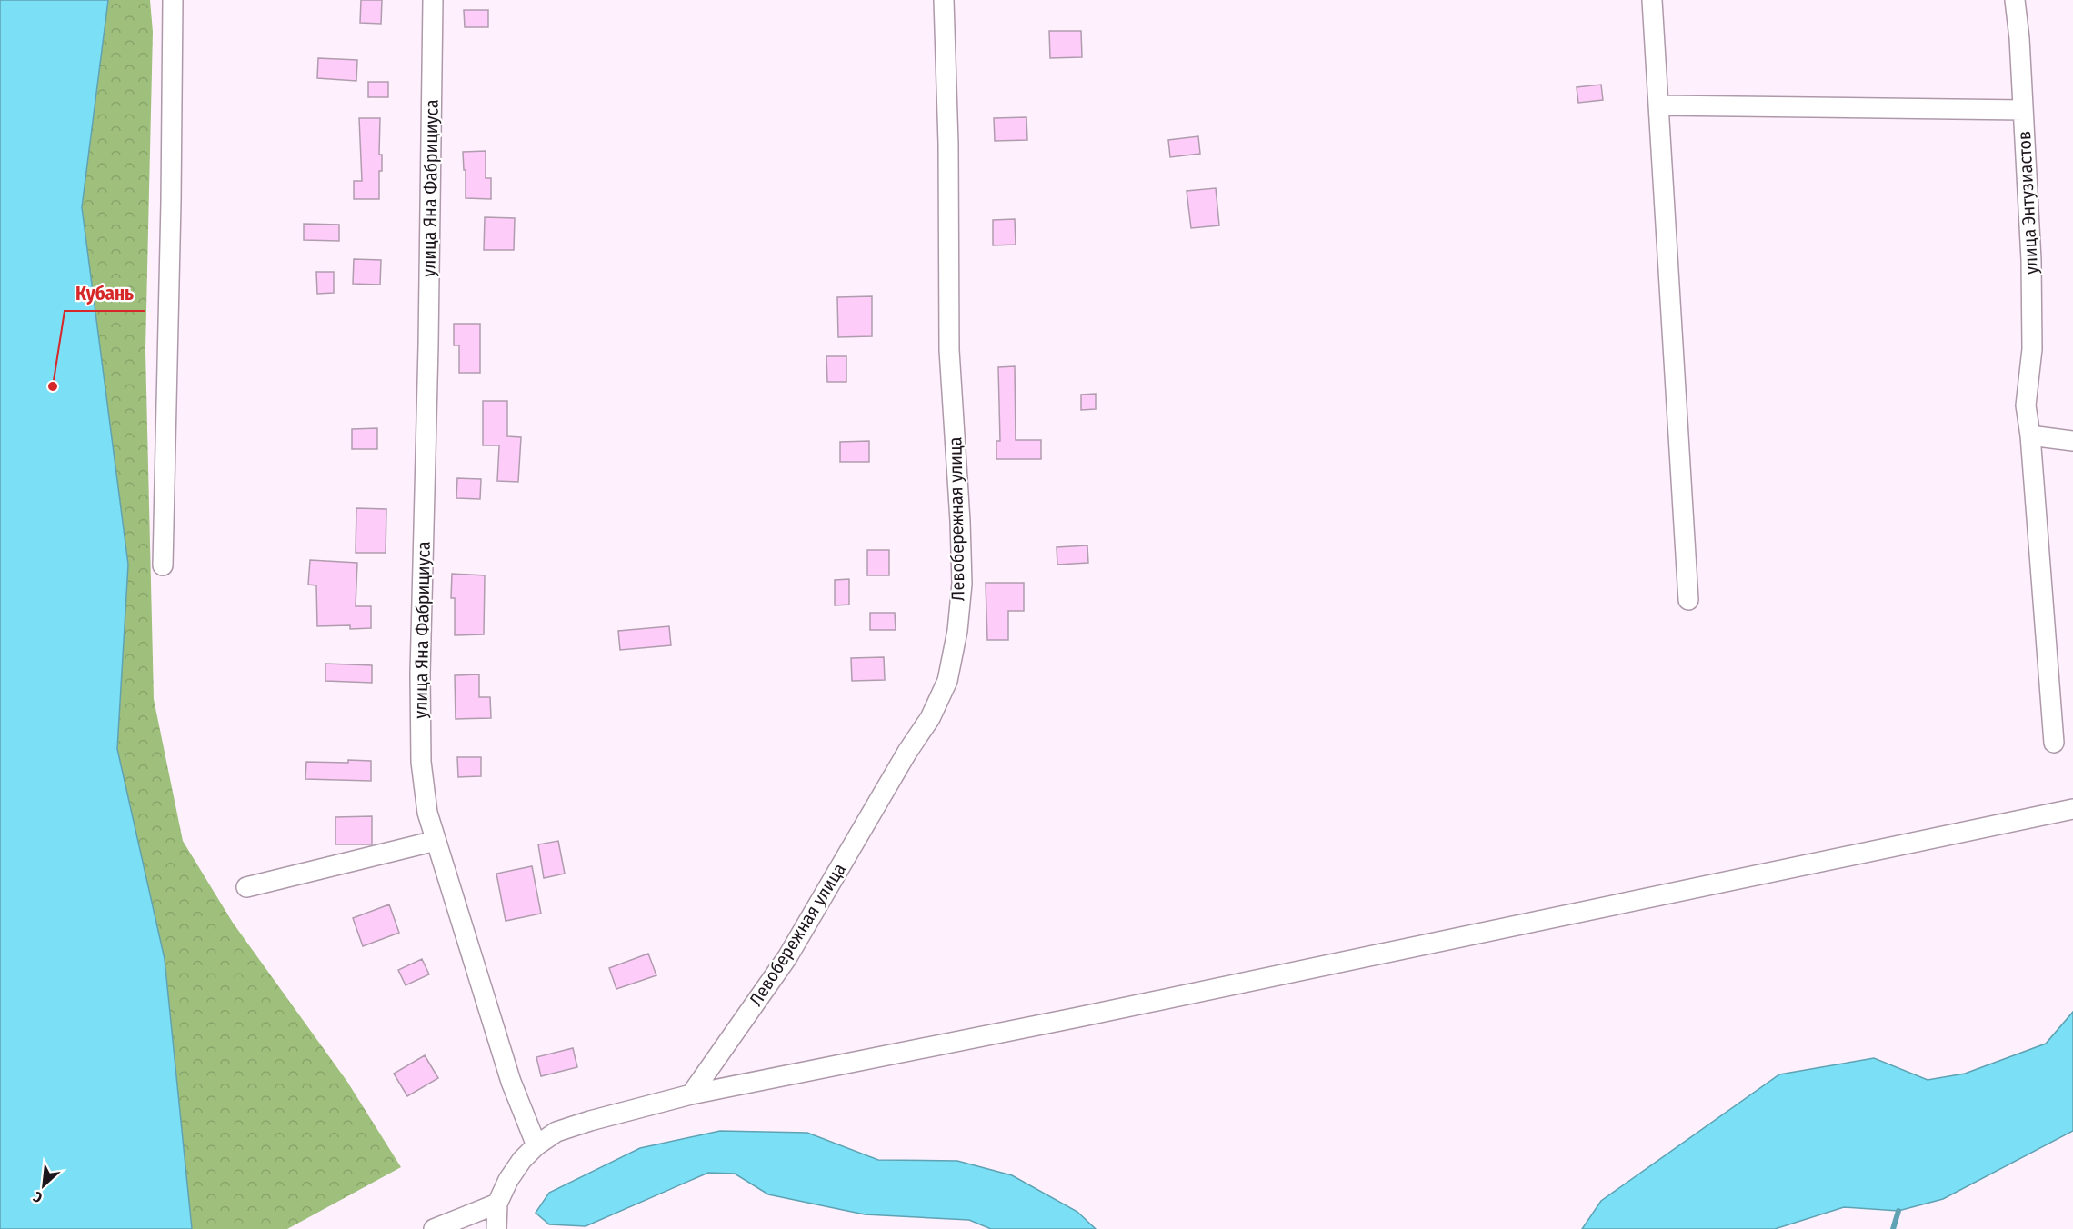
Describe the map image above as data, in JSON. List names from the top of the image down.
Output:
{
  "streets": {
    "street": ["улица Яна Фабрициуса", "улица Энтузиастов", "Левобережная улица"]
  },
  "places": ["Кубань"],
  "north": "bottom left"
}
